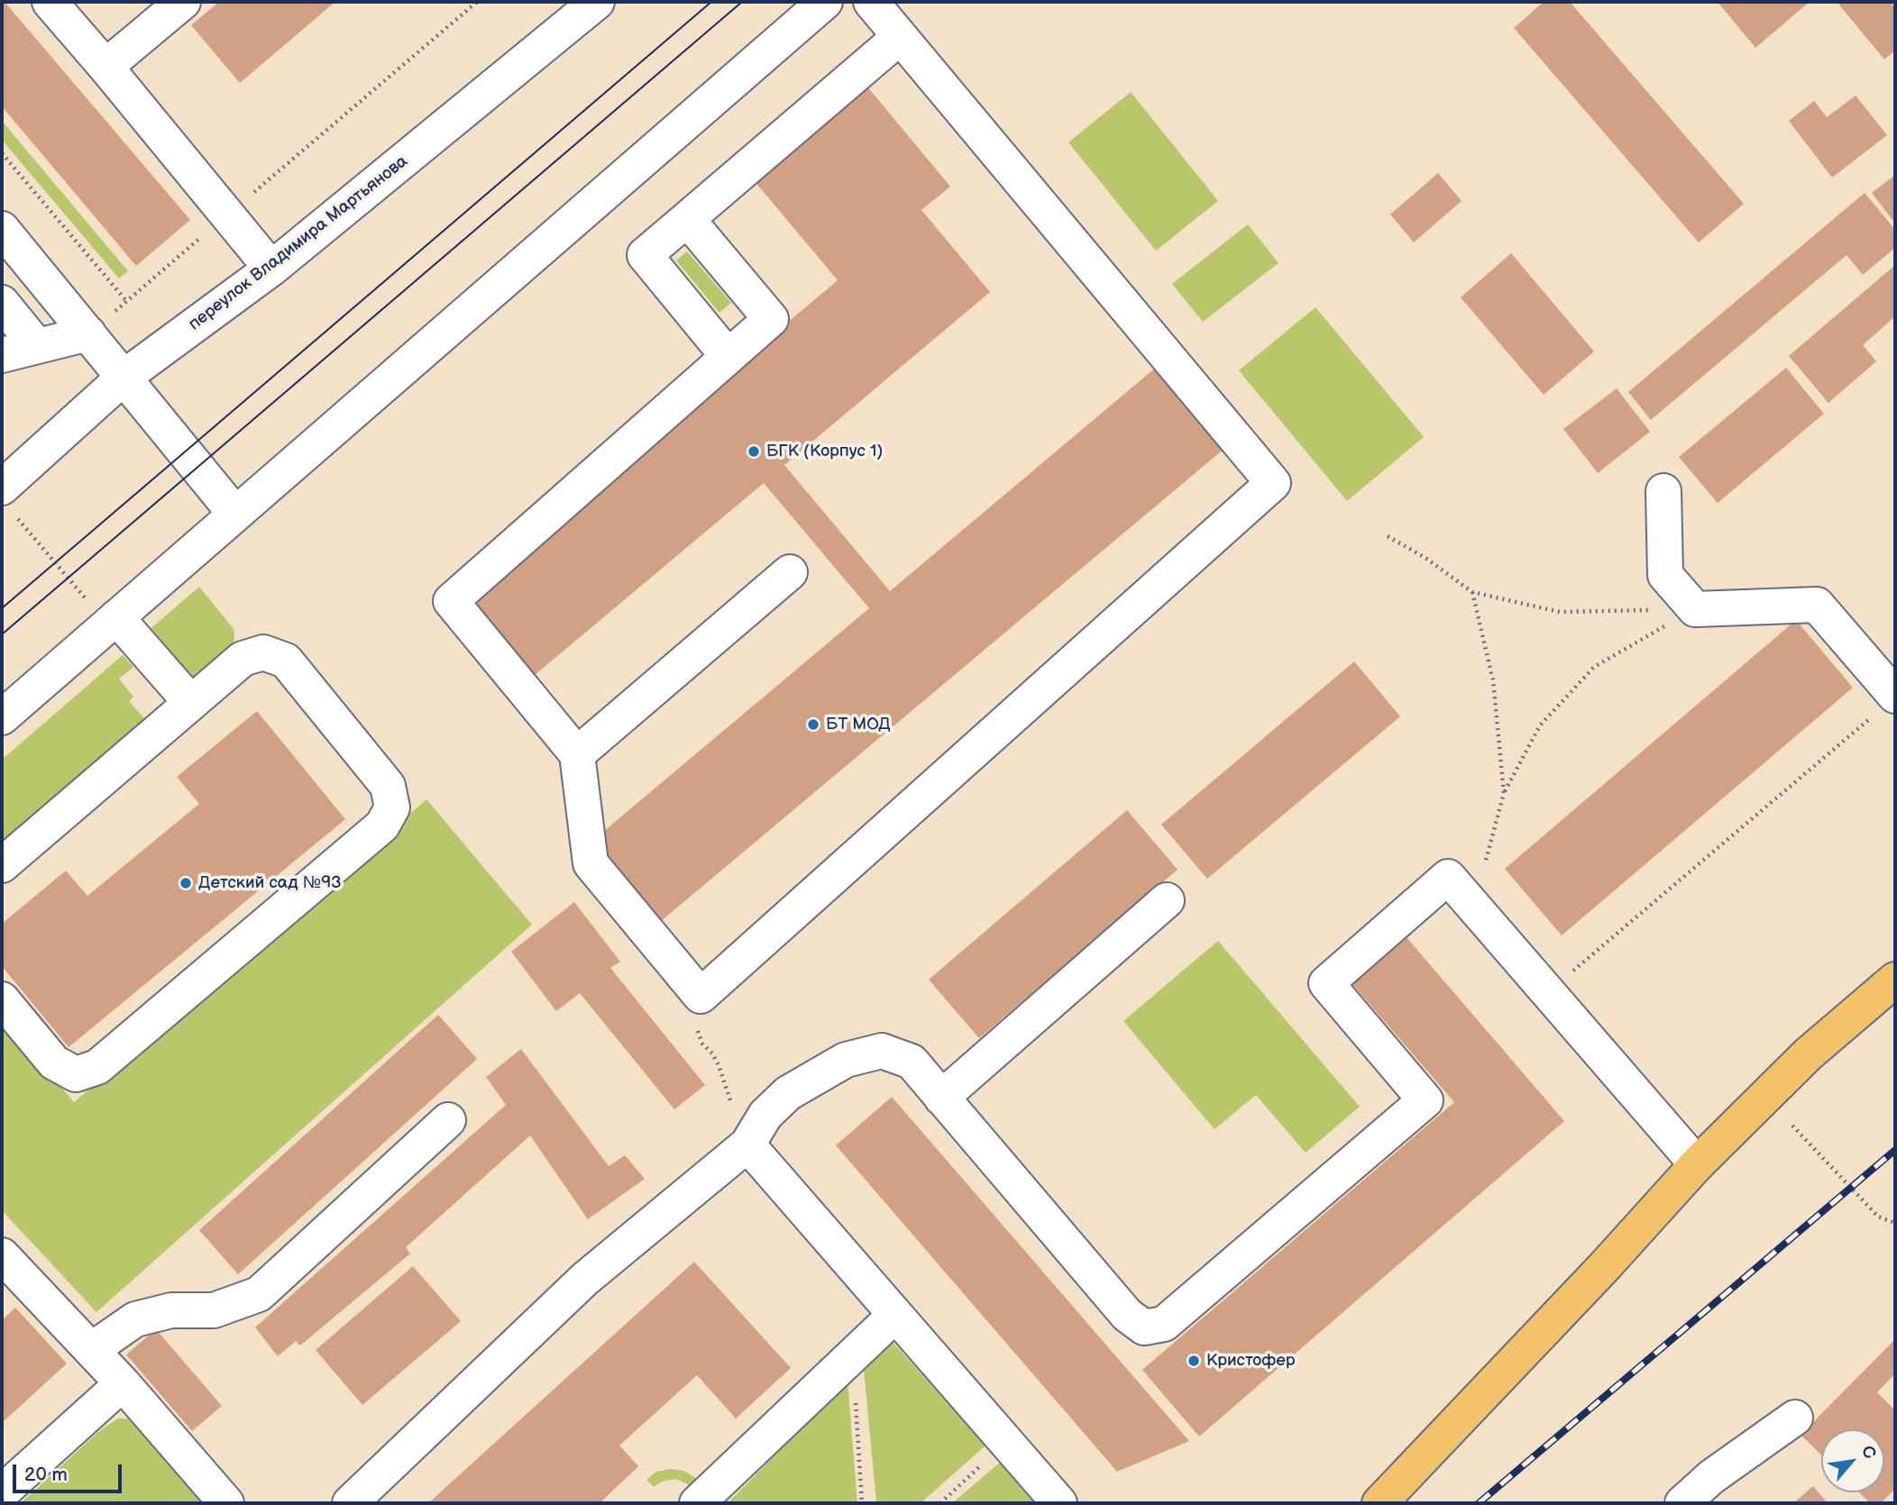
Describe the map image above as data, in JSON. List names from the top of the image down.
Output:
{
  "streets": {
    "street": ["переулок Владимира Мартьянова"]
  },
  "places": [
    "БГК (Корпус 1)",
    "БТ МОД",
    "Детский сад №93",
    "Кристофер"
  ],
  "scale_bar": "20 m",
  "north": "top right"
}
